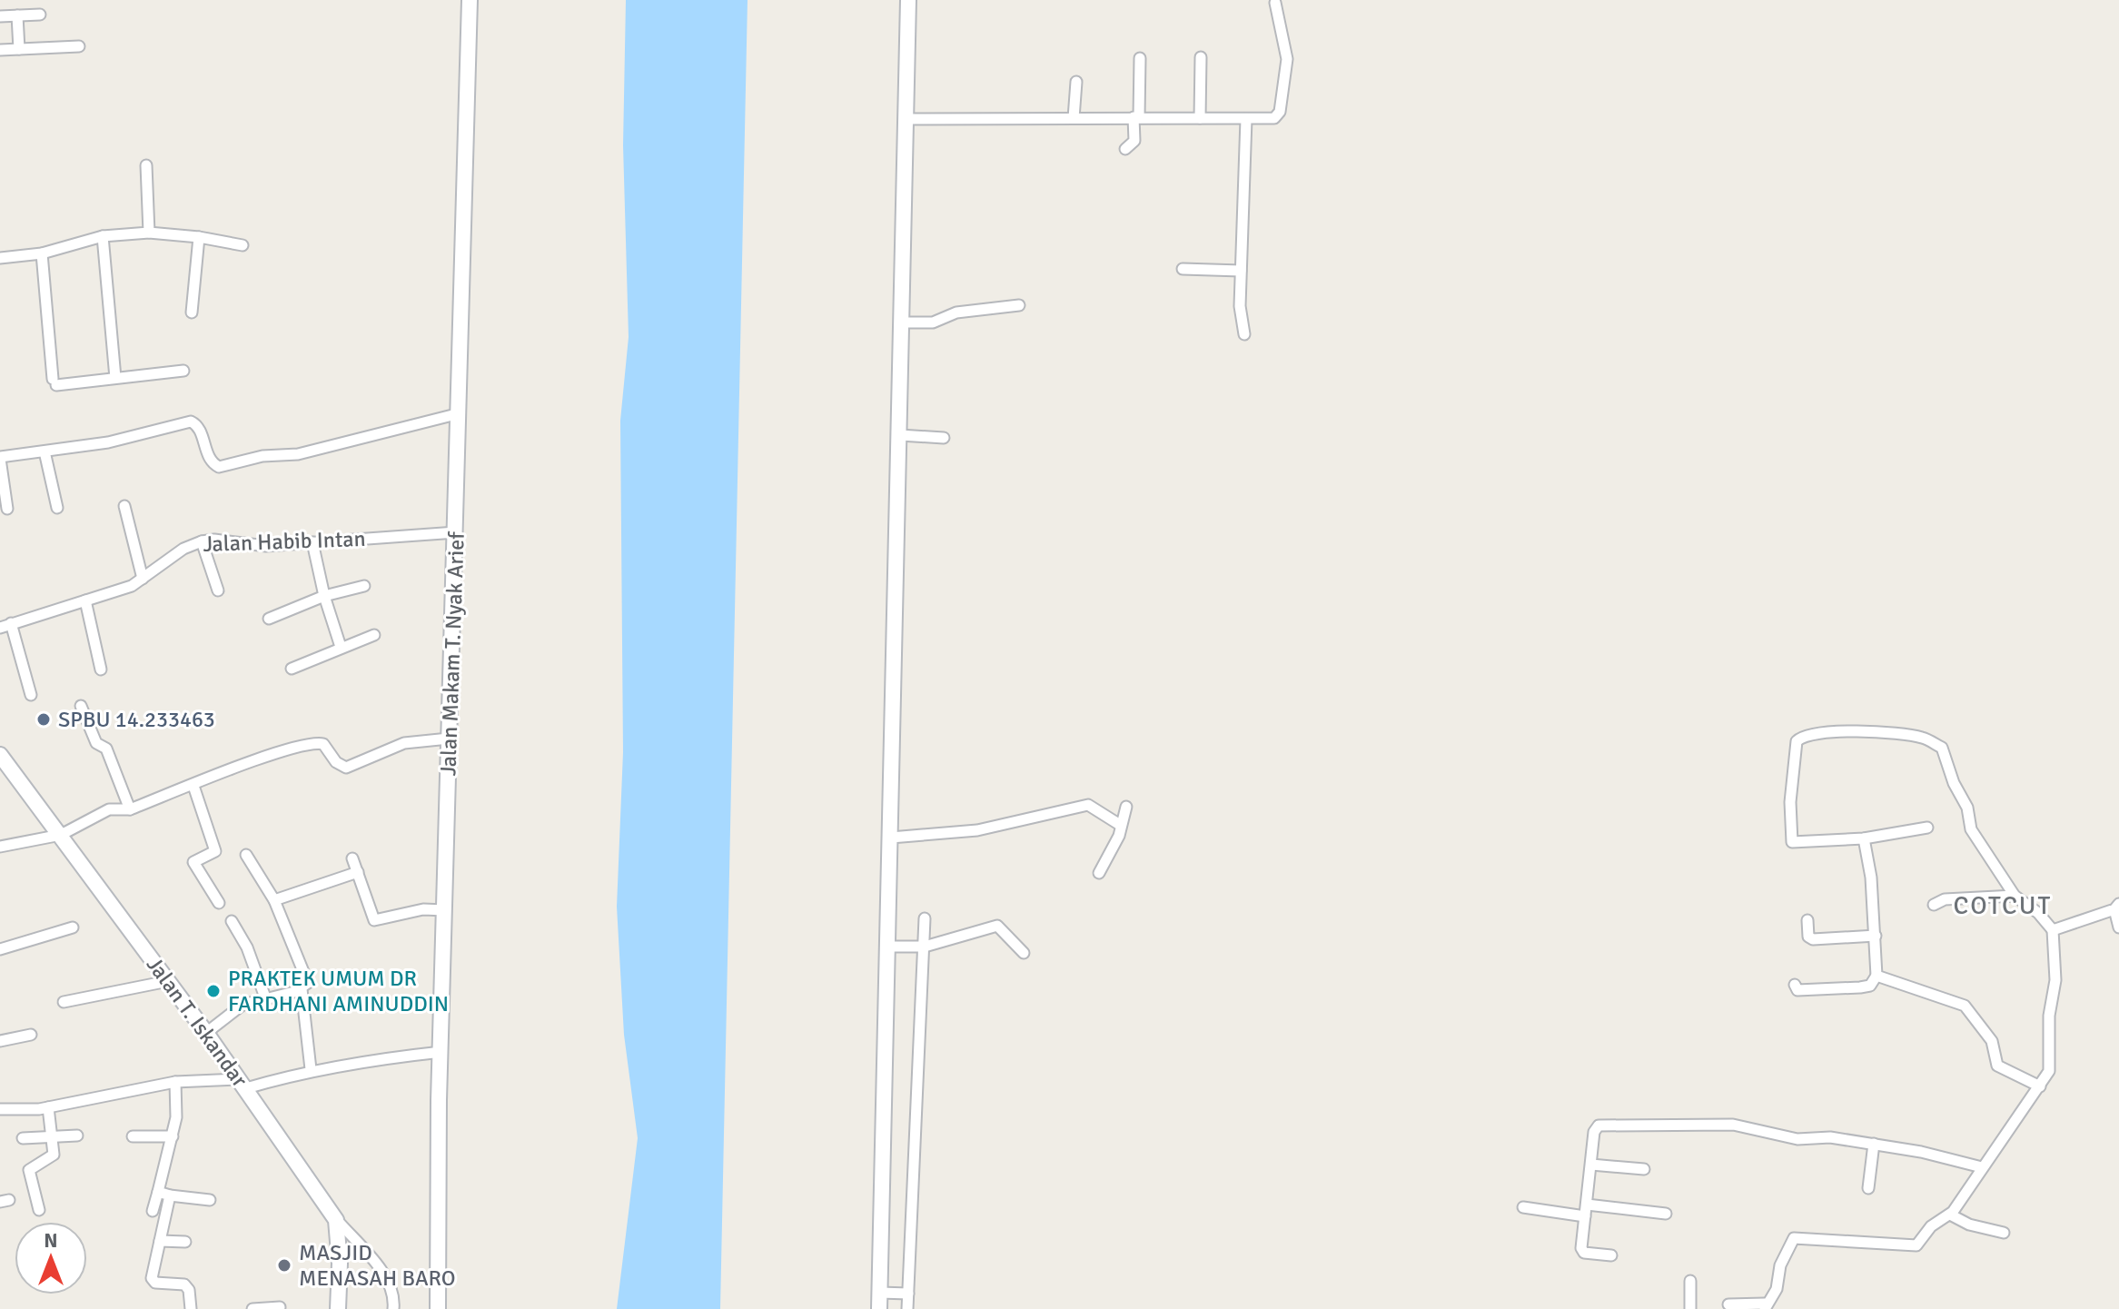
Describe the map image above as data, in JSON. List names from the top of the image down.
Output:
{
  "streets": {
    "street": ["Jalan Habib Intan", "Jalan Makam T. Nyak Arief", "Jalan T. Iskandar"]
  },
  "crossings": [
    ["Jalan Habib Intan", "Jalan Makam T. Nyak Arief"]
  ],
  "districts": ["COTCUT"],
  "places": ["SPBU 14.233463", "PRAKTEK UMUM DR FARDHANI AMINUDDIN", "MASJID MENASAH BARO"],
  "north": "top"
}
